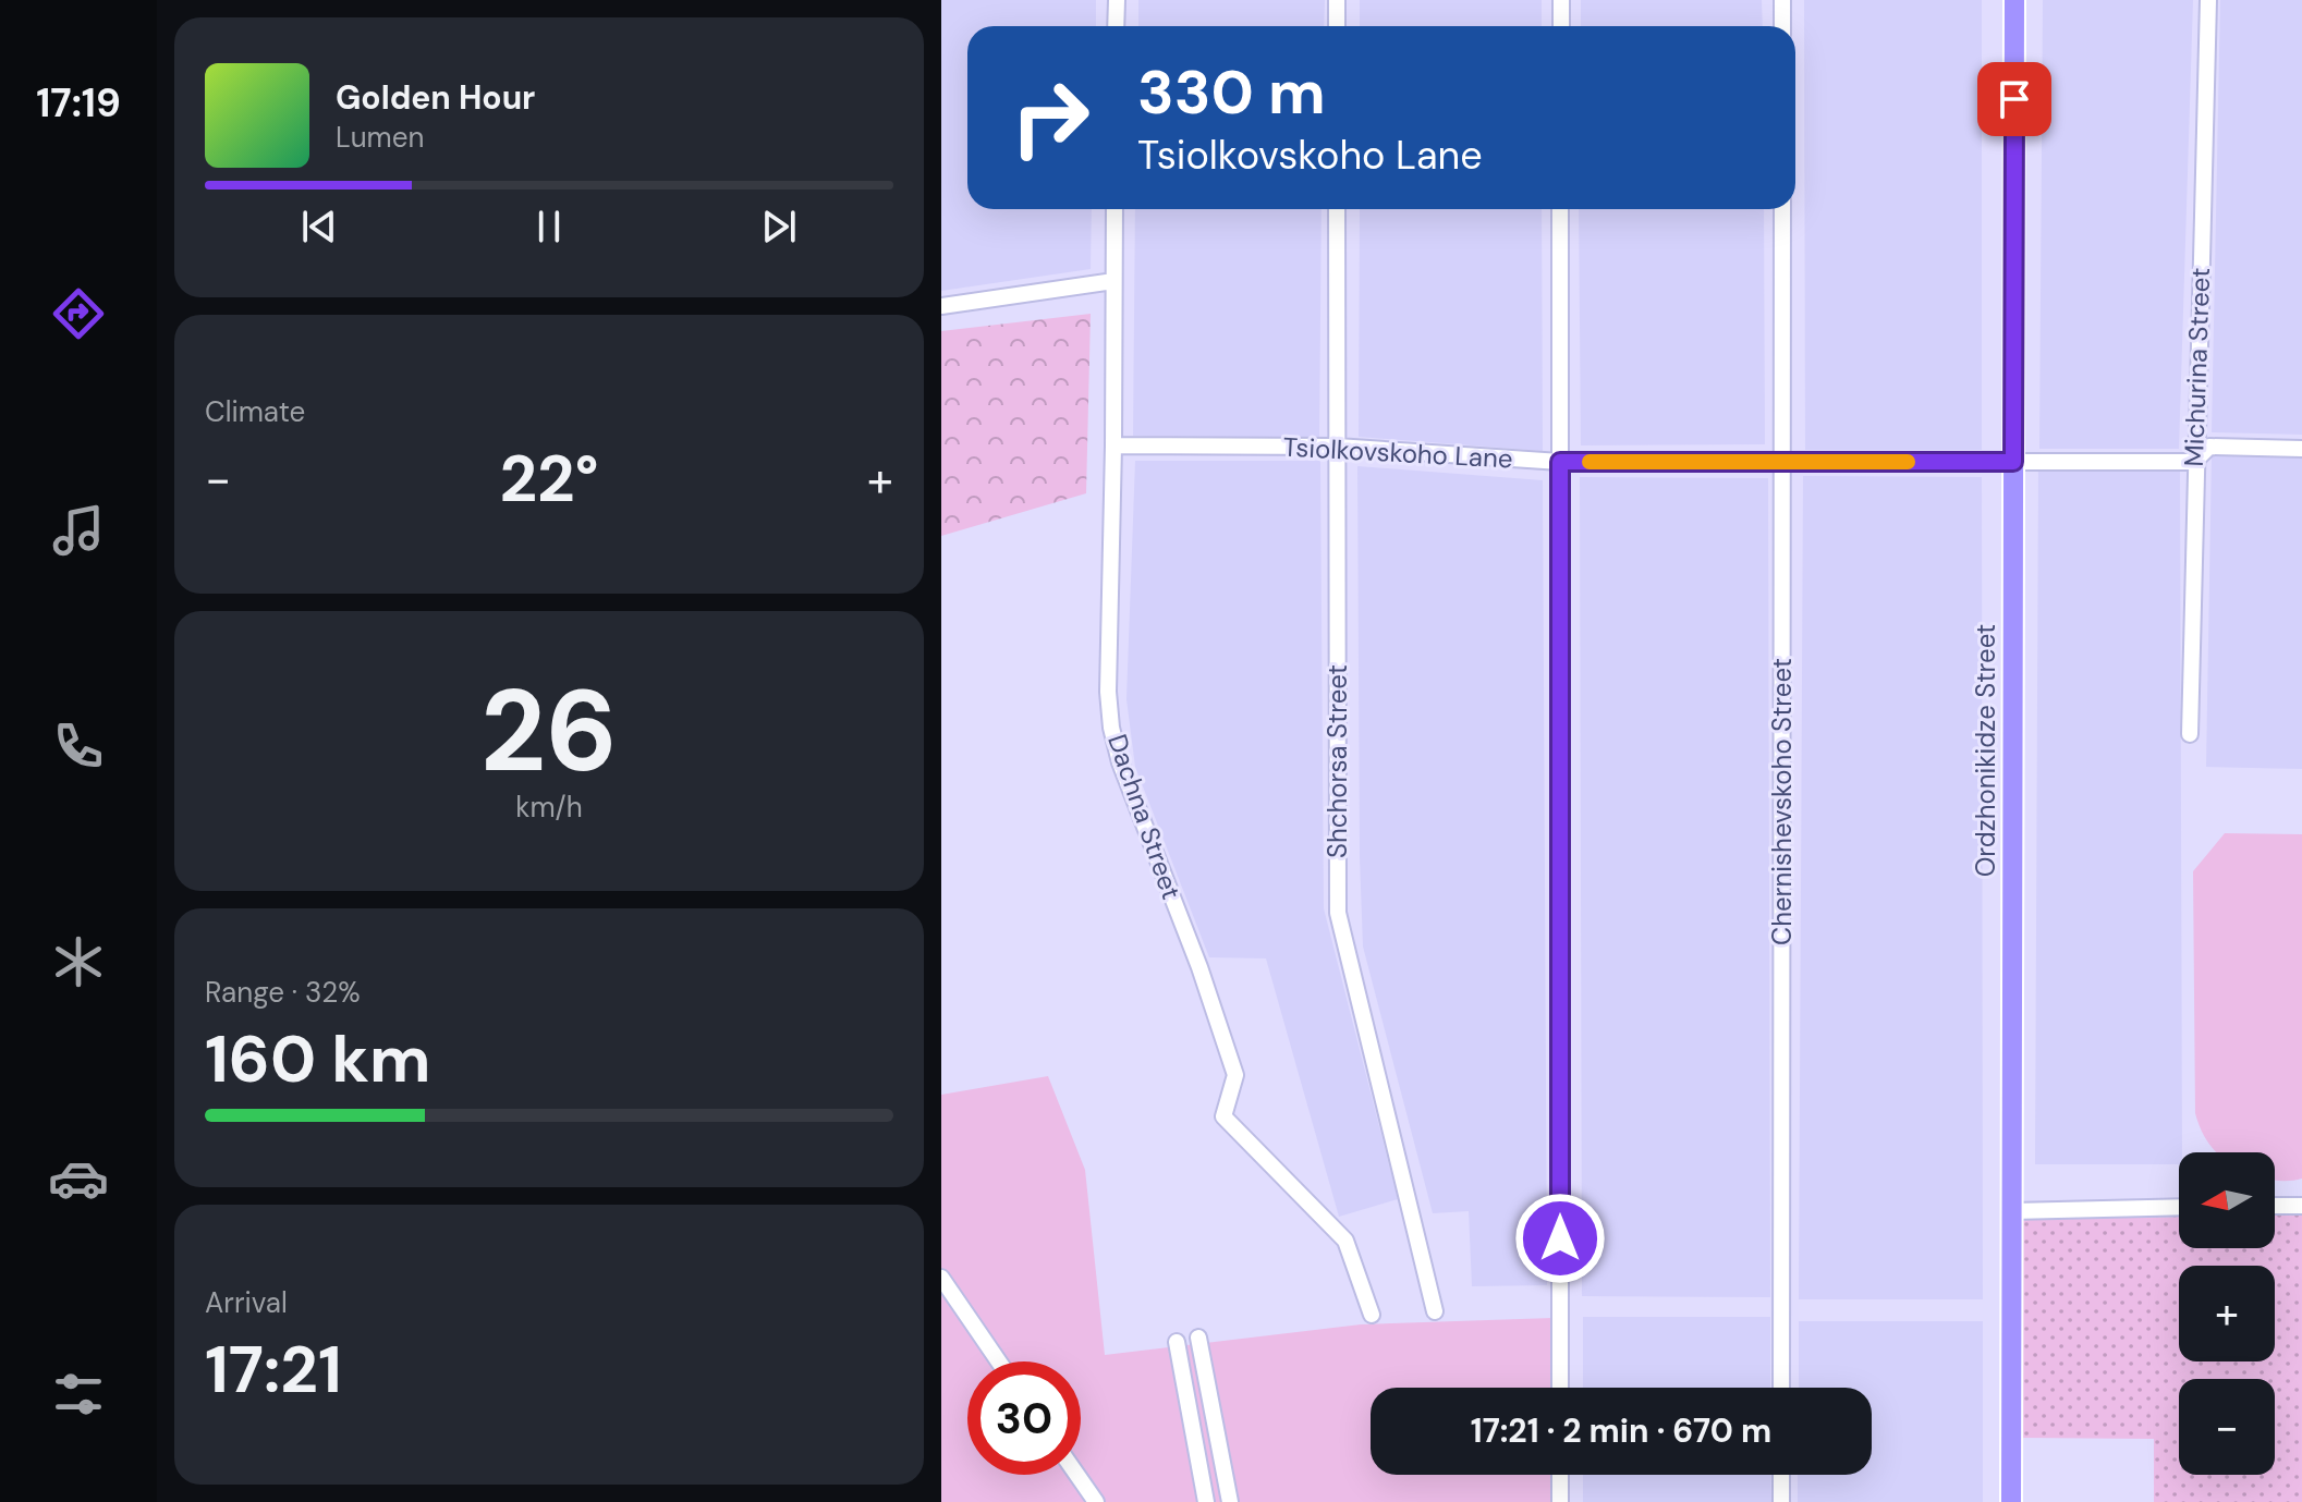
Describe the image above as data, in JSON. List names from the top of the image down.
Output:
{
  "streets": {
    "main road": ["Ordzhonikidze Street"],
    "street": [
      "Michurina Street",
      "Tsiolkovskoho Lane",
      "Shchorsa Street",
      "Chernishevskoho Street",
      "Dachna Street"
    ]
  },
  "crossings": [
    ["Michurina Street", "Tsiolkovskoho Lane"],
    ["Tsiolkovskoho Lane", "Ordzhonikidze Street"],
    ["Tsiolkovskoho Lane", "Shchorsa Street"],
    ["Tsiolkovskoho Lane", "Chernishevskoho Street"],
    ["Tsiolkovskoho Lane", "Dachna Street"]
  ],
  "north": "left",
  "page": {
    "tabs": "17:19",
    "turn": ["330 m", "Tsiolkovskoho Lane"],
    "song": ["Golden Hour", "Lumen"],
    "tile": [
      "Climate",
      ["26", "km/h"],
      ["Range · 32%", "160 km"],
      ["Arrival", "17:21"]
    ],
    "heat": ["−", "22°", "+"],
    "map_buttons": ["+", "−"],
    "limit": "30",
    "trip": "17:21 · 2 min · 670 m"
  }
}
